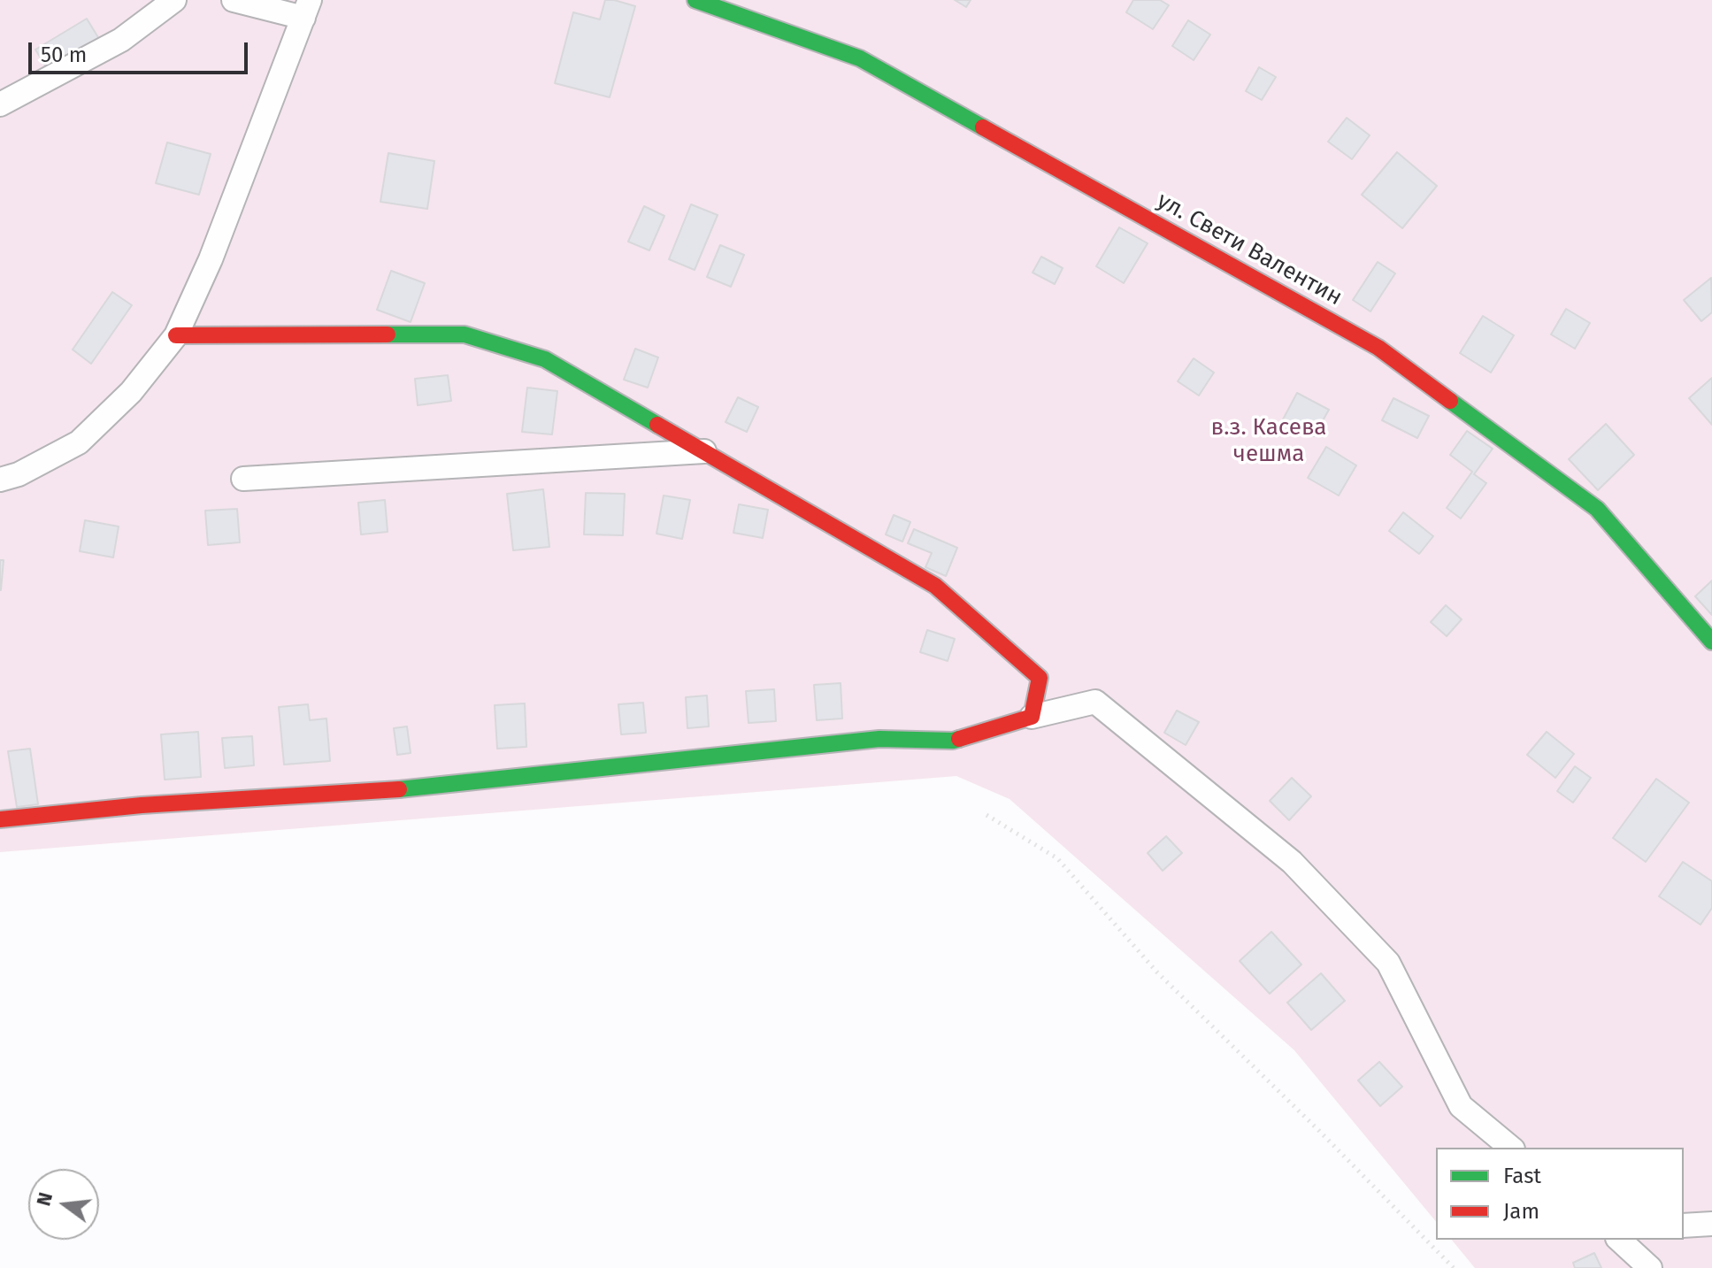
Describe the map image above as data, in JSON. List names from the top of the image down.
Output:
{
  "streets": {
    "street": ["ул. Свети Валентин"]
  },
  "parks": ["в.з. Касева чешма"],
  "legend": ["Fast", "Jam"],
  "scale_bar": "50 m",
  "north": "left"
}
